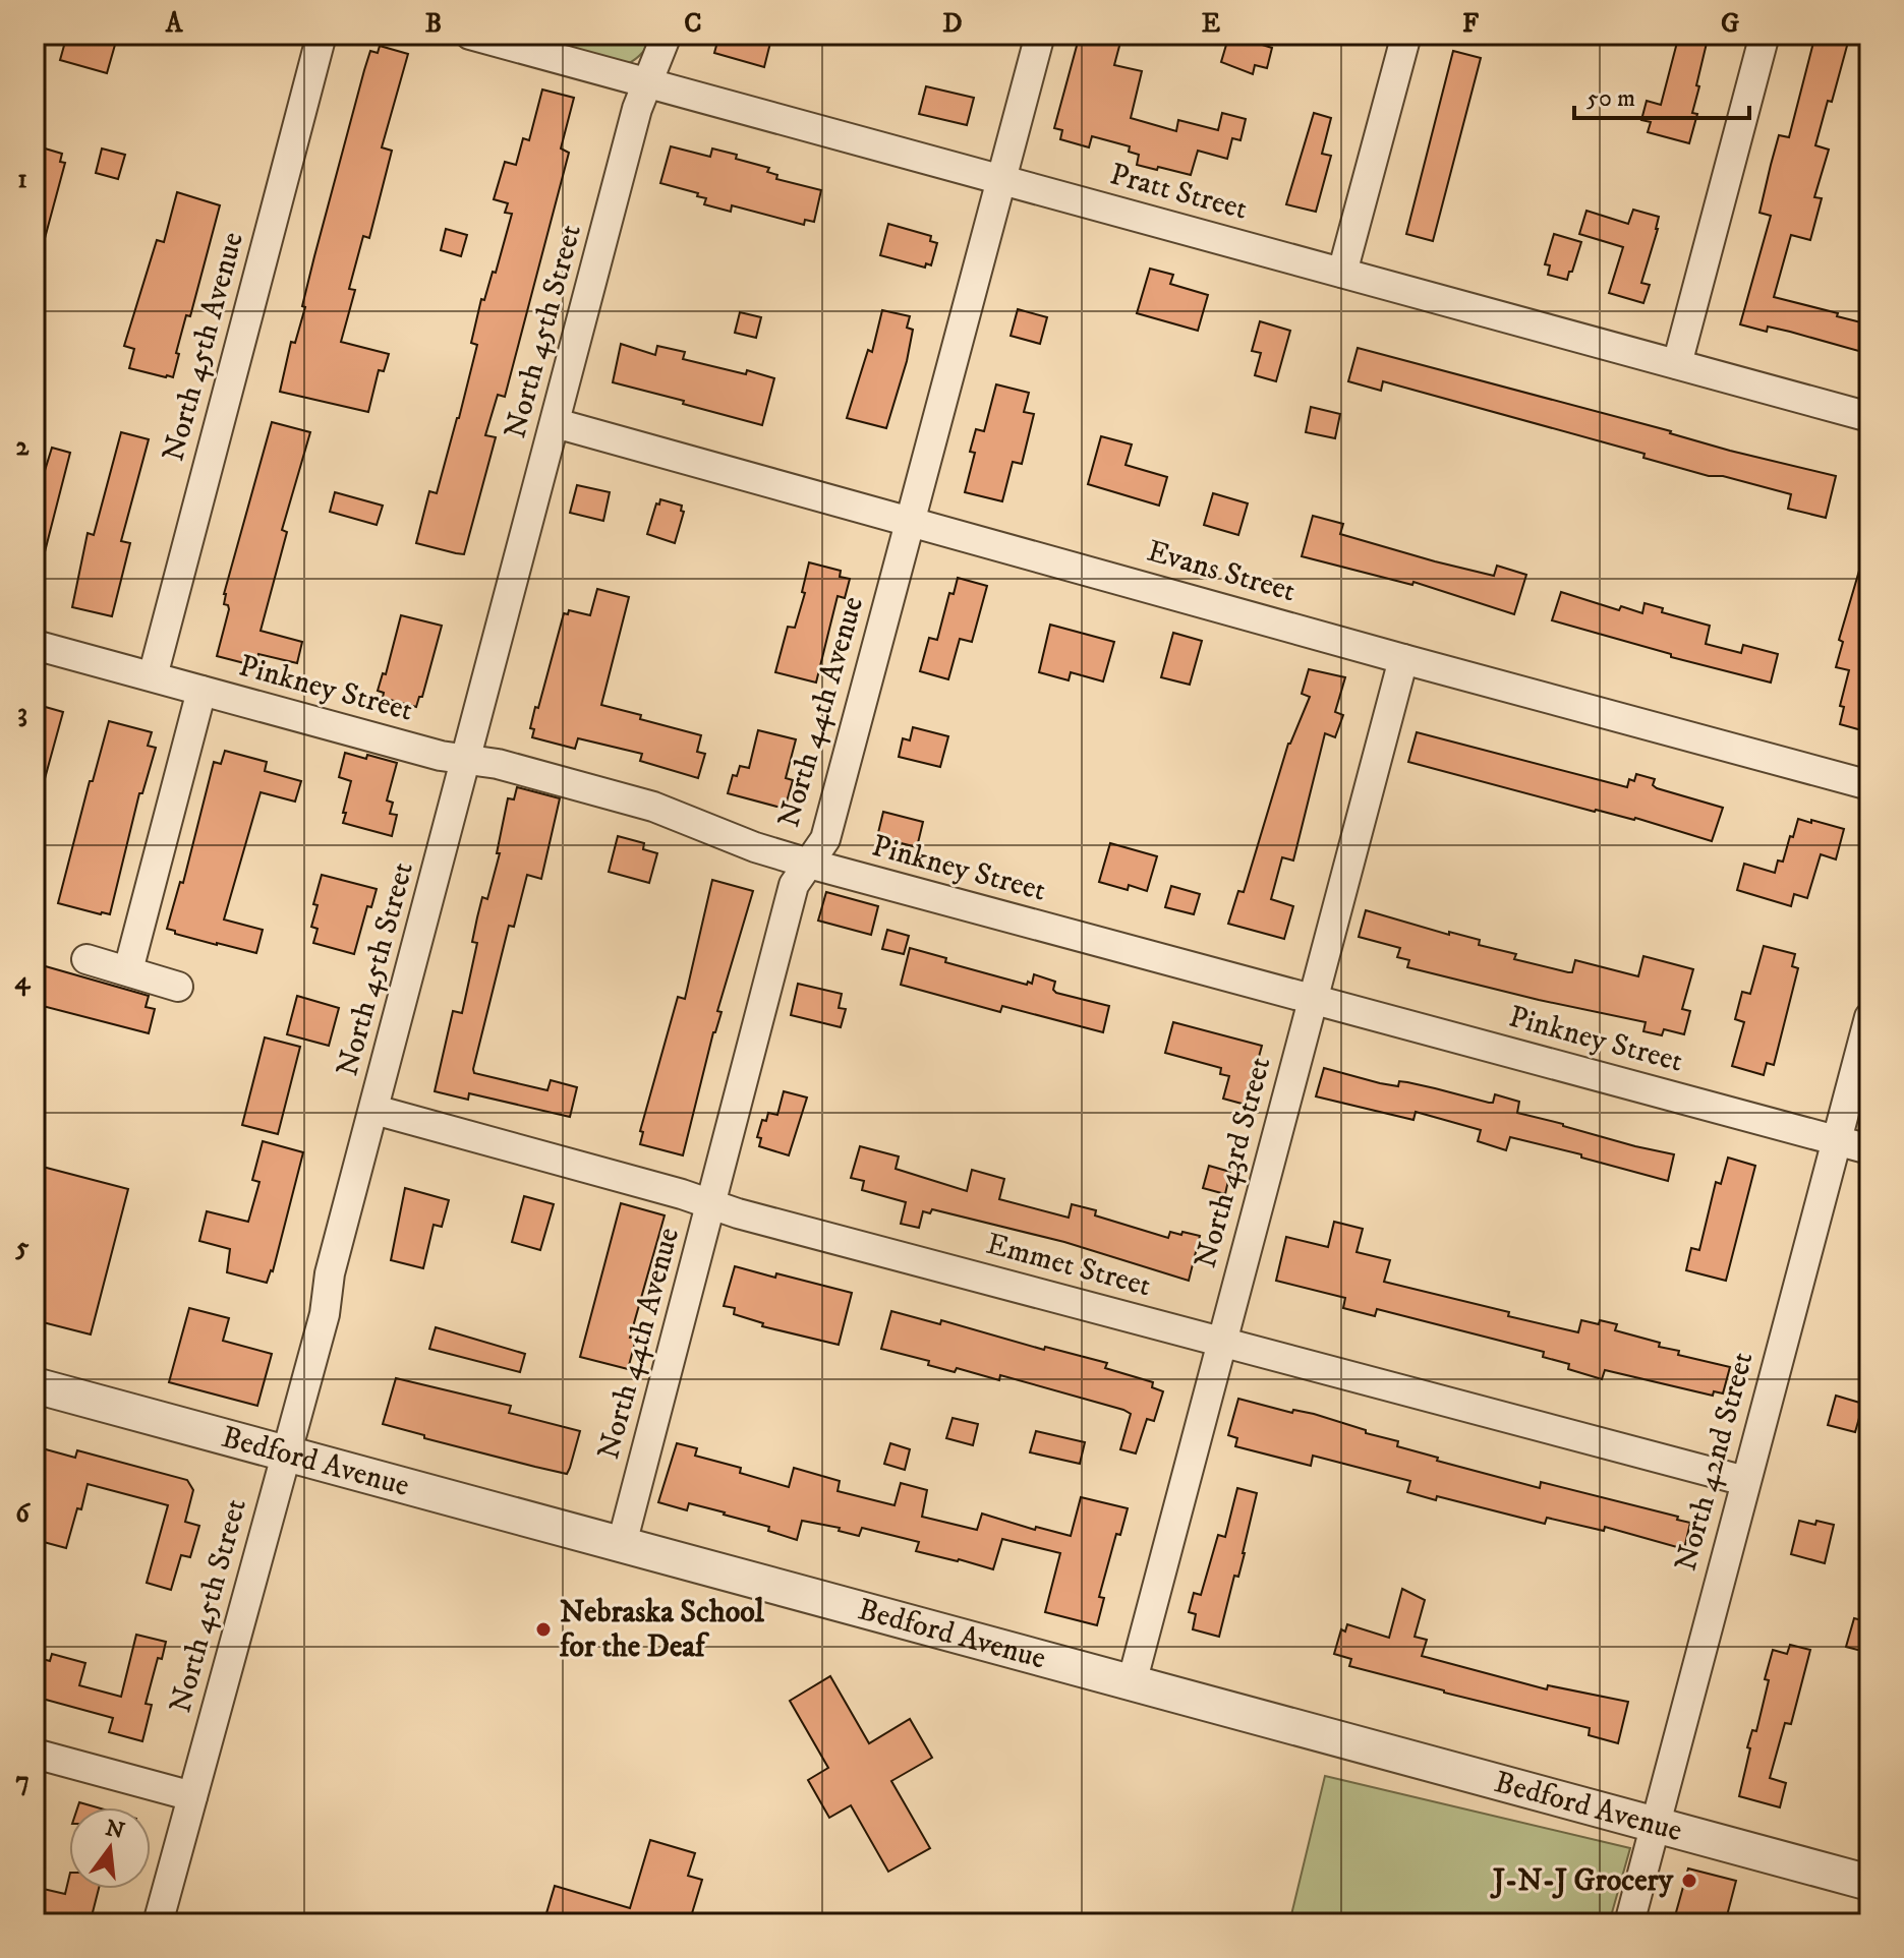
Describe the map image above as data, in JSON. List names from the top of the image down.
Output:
{
  "streets": {
    "street": [
      "Pratt Street",
      "North 45th Street",
      "North 45th Avenue",
      "Evans Street",
      "Pinkney Street",
      "North 44th Avenue",
      "North 43rd Street",
      "Emmet Street",
      "Bedford Avenue",
      "North 42nd Street"
    ]
  },
  "crossings": [
    ["Pratt Street", "North 45th Street"],
    ["Pratt Street", "North 44th Avenue"],
    ["North 45th Street", "Evans Street"],
    ["North 45th Street", "Pinkney Street"],
    ["North 45th Street", "Emmet Street"],
    ["North 45th Street", "Bedford Avenue"],
    ["North 45th Avenue", "Pinkney Street"],
    ["Evans Street", "North 44th Avenue"],
    ["Evans Street", "North 43rd Street"],
    ["Pinkney Street", "North 44th Avenue"],
    ["Pinkney Street", "North 43rd Street"],
    ["Pinkney Street", "North 42nd Street"],
    ["North 44th Avenue", "Emmet Street"],
    ["North 44th Avenue", "Bedford Avenue"],
    ["North 43rd Street", "Emmet Street"],
    ["North 43rd Street", "Bedford Avenue"],
    ["Emmet Street", "North 42nd Street"],
    ["Bedford Avenue", "North 42nd Street"]
  ],
  "places": ["Nebraska School for the Deaf", "J-N-J Grocery"],
  "scale_bar": "50 m",
  "north": "top",
  "grid": {
    "columns": [
      "A",
      "B",
      "C",
      "D",
      "E",
      "F",
      "G"
    ],
    "rows": [
      "1",
      "2",
      "3",
      "4",
      "5",
      "6",
      "7"
    ]
  }
}
